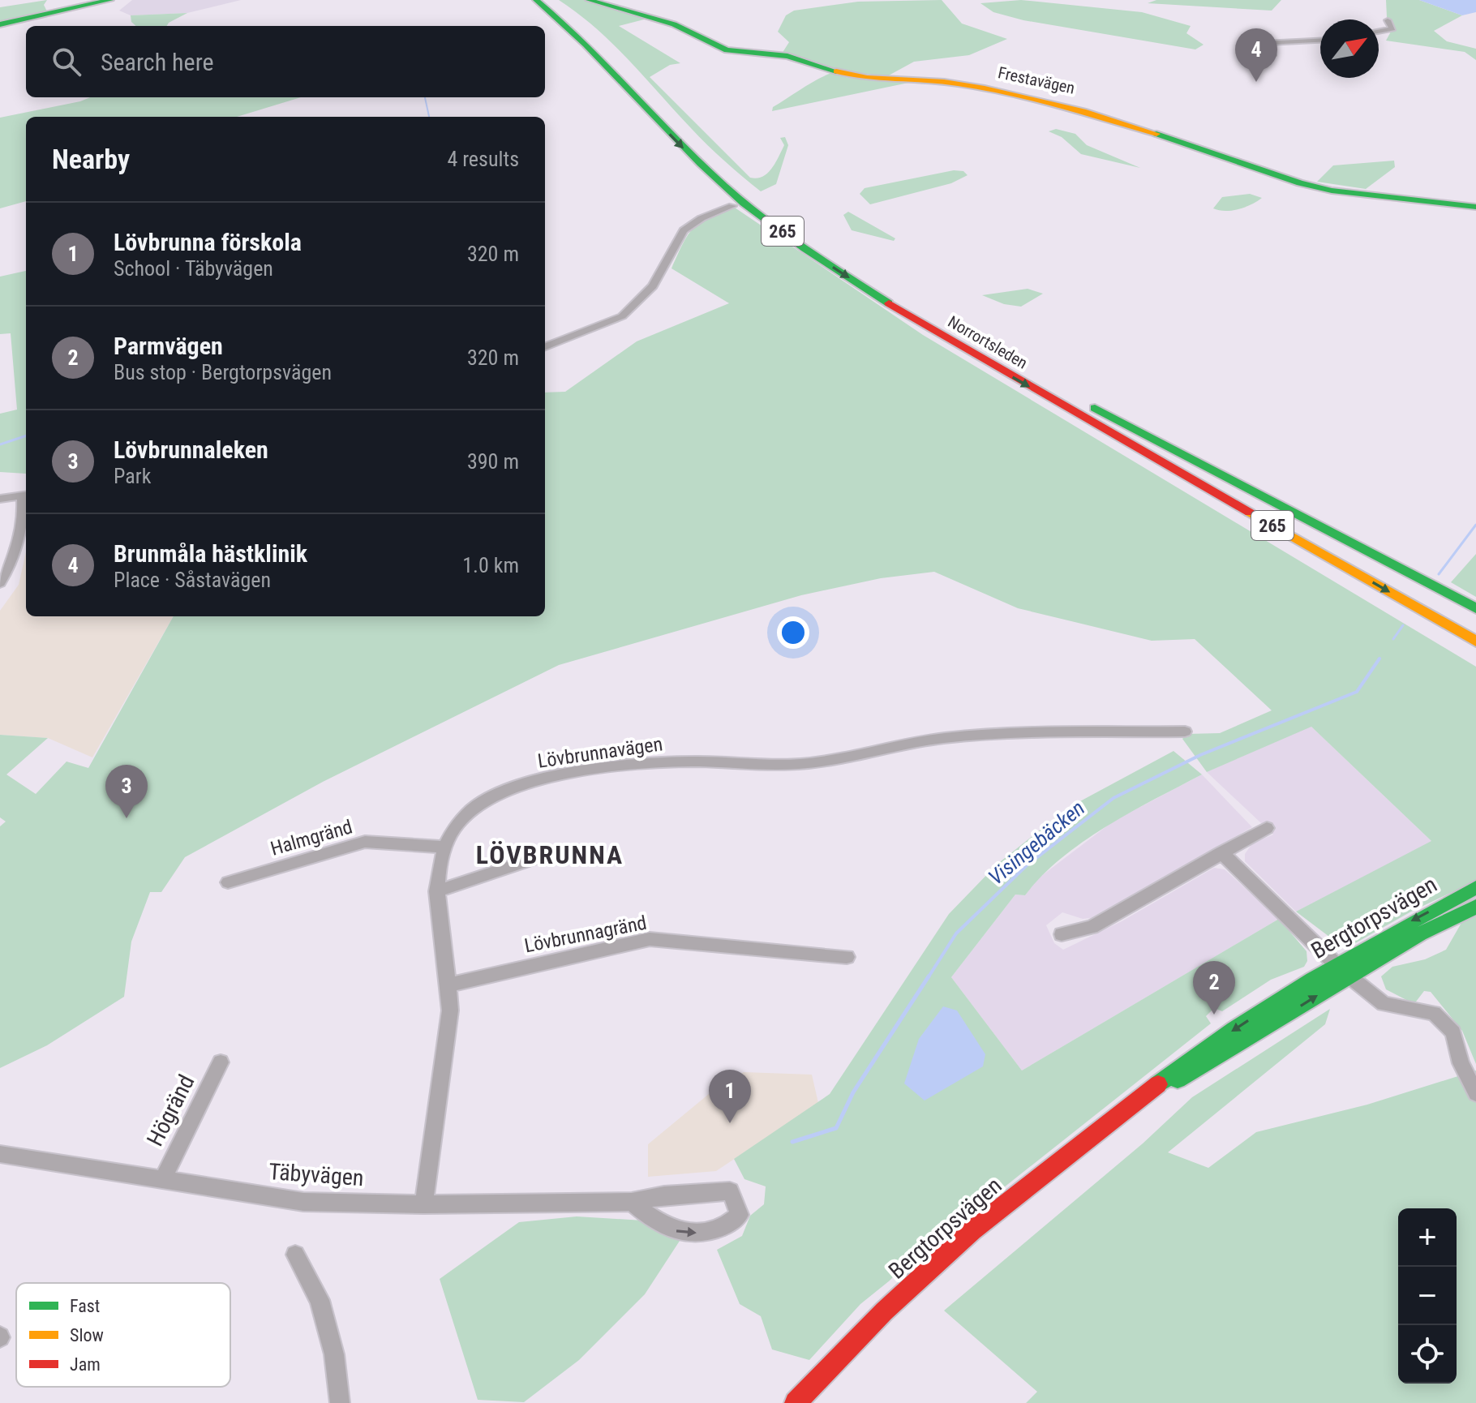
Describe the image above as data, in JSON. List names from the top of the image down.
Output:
{
  "streets": {
    "main road": [
      "Frestavägen",
      "265",
      "Norrortsleden",
      "Bergtorpsvägen"
    ],
    "street": [
      "Lövbrunnavägen",
      "Halmgränd",
      "Lövbrunnagränd",
      "Högränd",
      "Täbyvägen"
    ]
  },
  "crossings": [
    ["Lövbrunnavägen", "Halmgränd"],
    ["Lövbrunnavägen", "Lövbrunnagränd"],
    ["Lövbrunnavägen", "Täbyvägen"],
    ["Högränd", "Täbyvägen"]
  ],
  "districts": ["LÖVBRUNNA"],
  "water": ["Visingebäcken"],
  "legend": ["Fast", "Slow", "Jam"],
  "north": "top right",
  "page": {
    "search": "Search here",
    "pins": [
      "4",
      "3",
      "2",
      "1"
    ],
    "heading": ["Nearby", "4 results"],
    "list": [
      {
        "mark": "1",
        "name": "Lövbrunna förskola",
        "note": "School · Täbyvägen",
        "value": "320 m"
      },
      {
        "mark": "2",
        "name": "Parmvägen",
        "note": "Bus stop · Bergtorpsvägen",
        "value": "320 m"
      },
      {
        "mark": "3",
        "name": "Lövbrunnaleken",
        "note": "Park",
        "value": "390 m"
      },
      {
        "mark": "4",
        "name": "Brunmåla hästklinik",
        "note": "Place · Såstavägen",
        "value": "1.0 km"
      }
    ],
    "map_buttons": ["+", "−"]
  }
}
